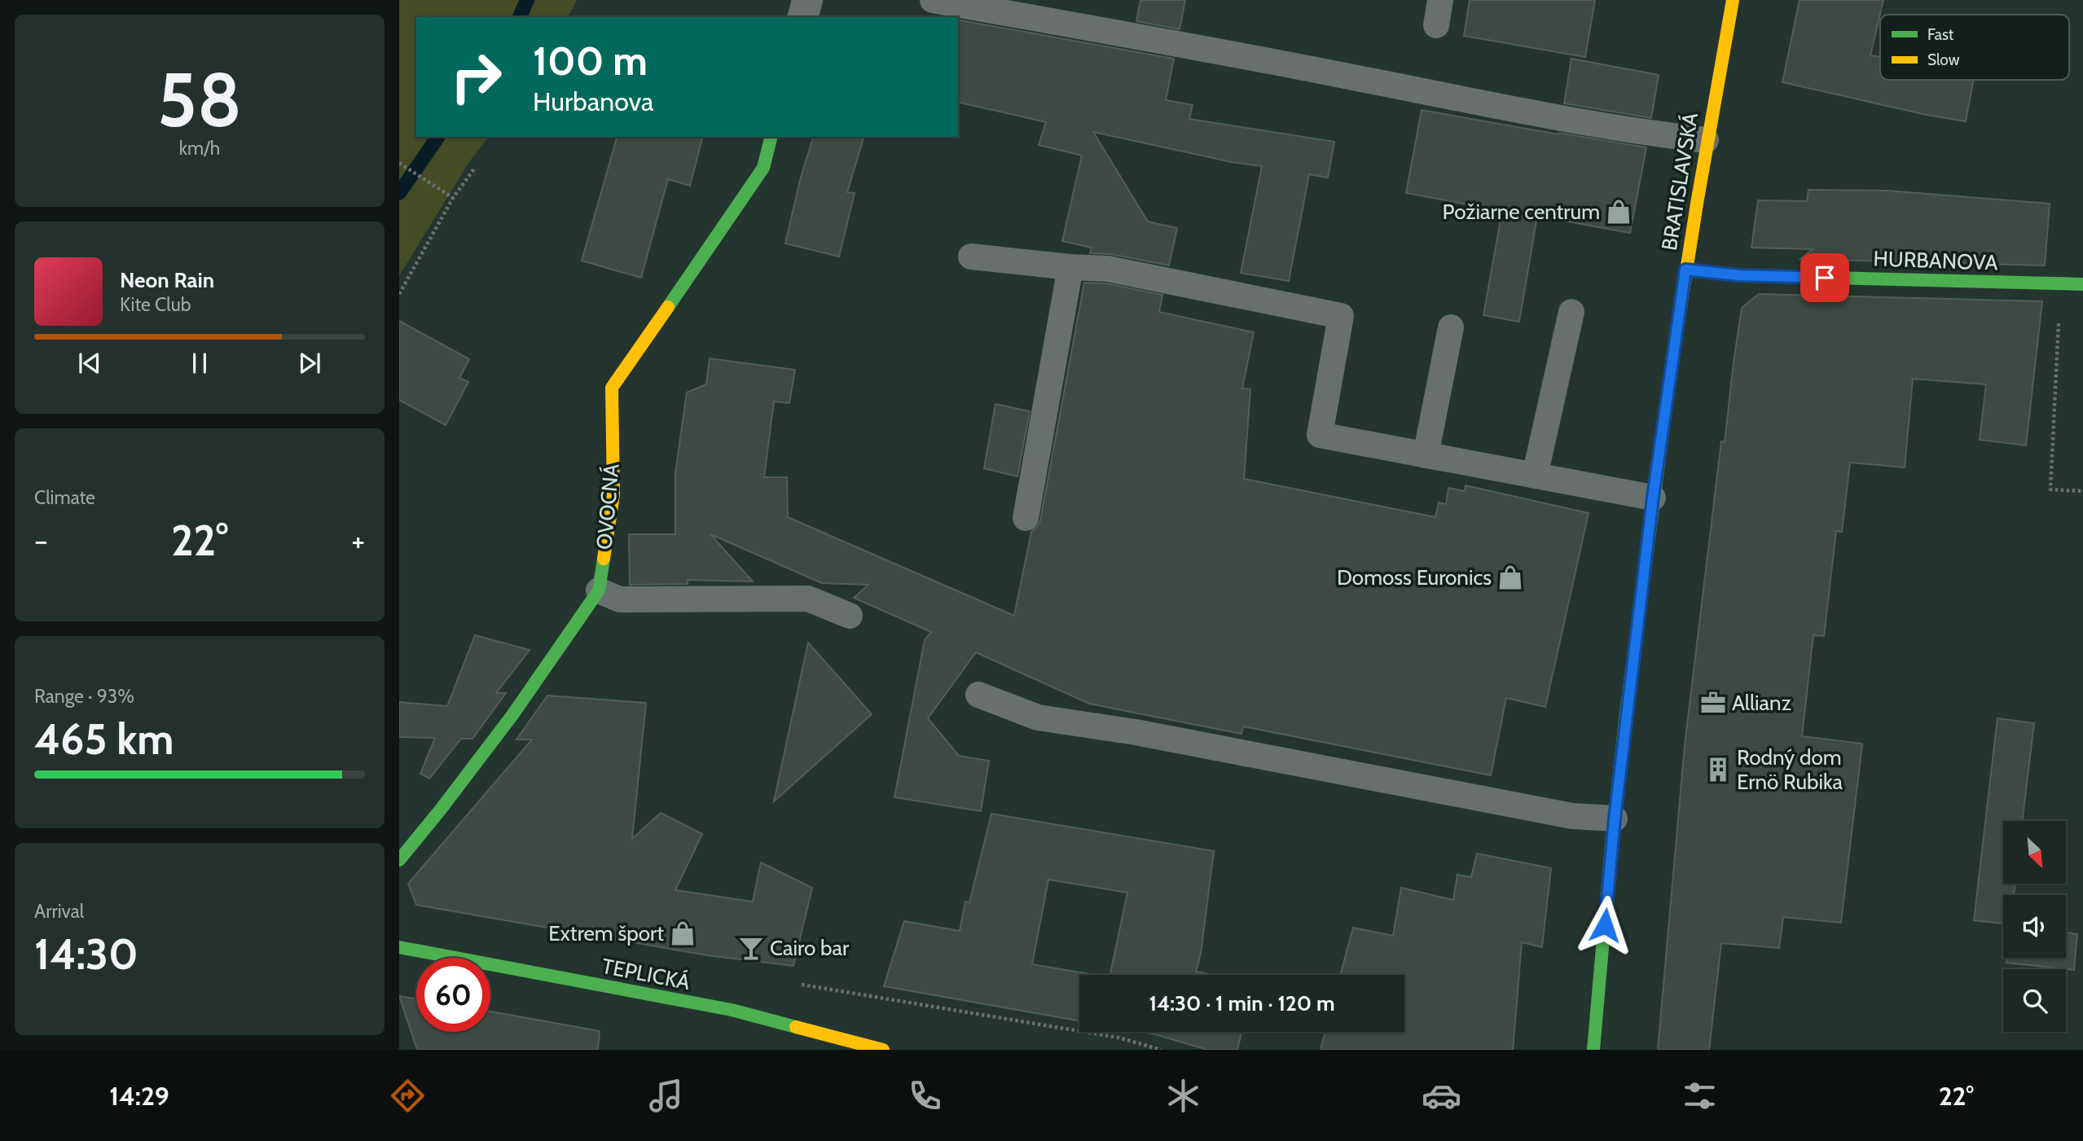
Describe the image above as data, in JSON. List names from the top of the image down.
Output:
{
  "streets": {
    "street": [
      "BRATISLAVSKÁ",
      "HURBANOVA",
      "OVOCNÁ",
      "TEPLICKÁ"
    ]
  },
  "crossings": [
    ["BRATISLAVSKÁ", "HURBANOVA"]
  ],
  "places": {
    "shop": ["Požiarne centrum", "Domoss Euronics", "Extrem šport"],
    "office": ["Allianz"],
    "building": ["Rodný dom Ernö Rubika"],
    "bar": ["Cairo bar"]
  },
  "legend": ["Fast", "Slow"],
  "north": "bottom right",
  "page": {
    "tile": [
      ["58", "km/h"],
      "Climate",
      ["Range · 93%", "465 km"],
      ["Arrival", "14:30"]
    ],
    "turn": ["100 m", "Hurbanova"],
    "song": ["Neon Rain", "Kite Club"],
    "heat": ["−", "22°", "+"],
    "limit": "60",
    "trip": "14:30 · 1 min · 120 m",
    "tabs": ["14:29", "22°"]
  }
}
